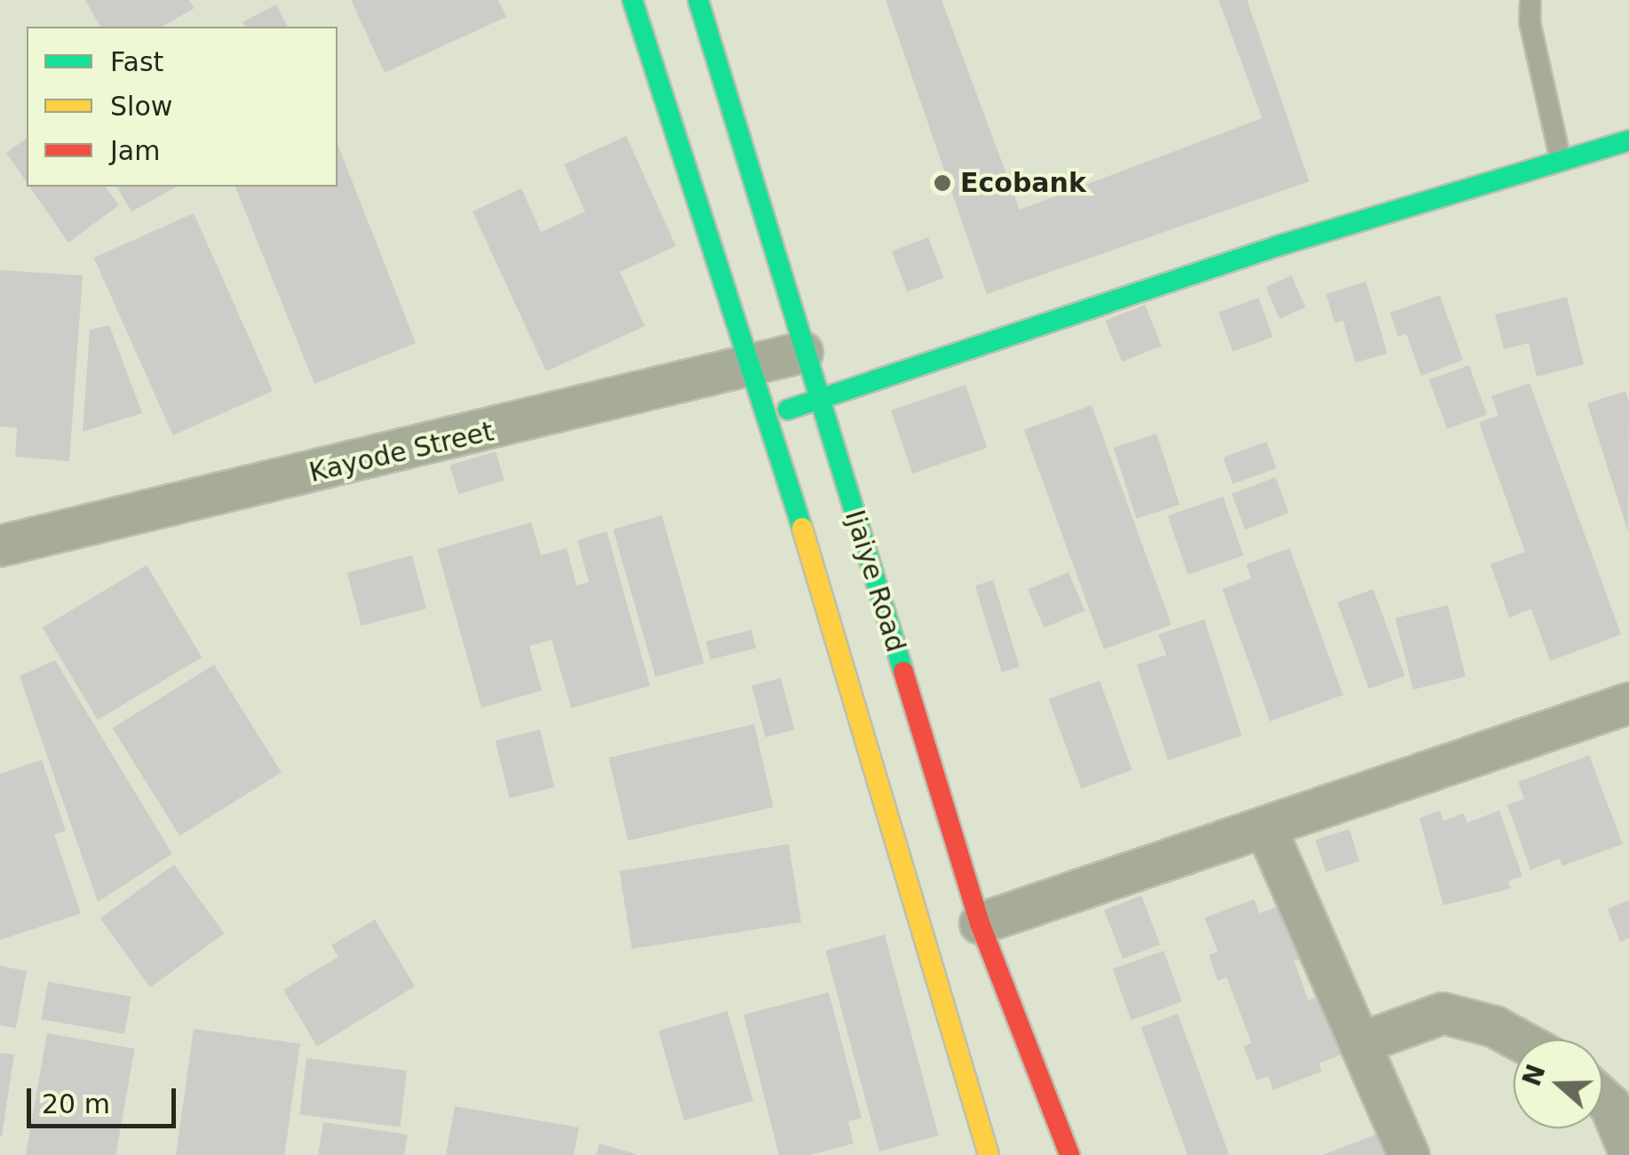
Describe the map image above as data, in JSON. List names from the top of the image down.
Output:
{
  "streets": {
    "main road": ["Ijaiye Road"],
    "street": ["Kayode Street"]
  },
  "crossings": [
    ["Kayode Street", "Ijaiye Road"]
  ],
  "places": ["Ecobank"],
  "legend": ["Fast", "Slow", "Jam"],
  "scale_bar": "20 m",
  "north": "left"
}
